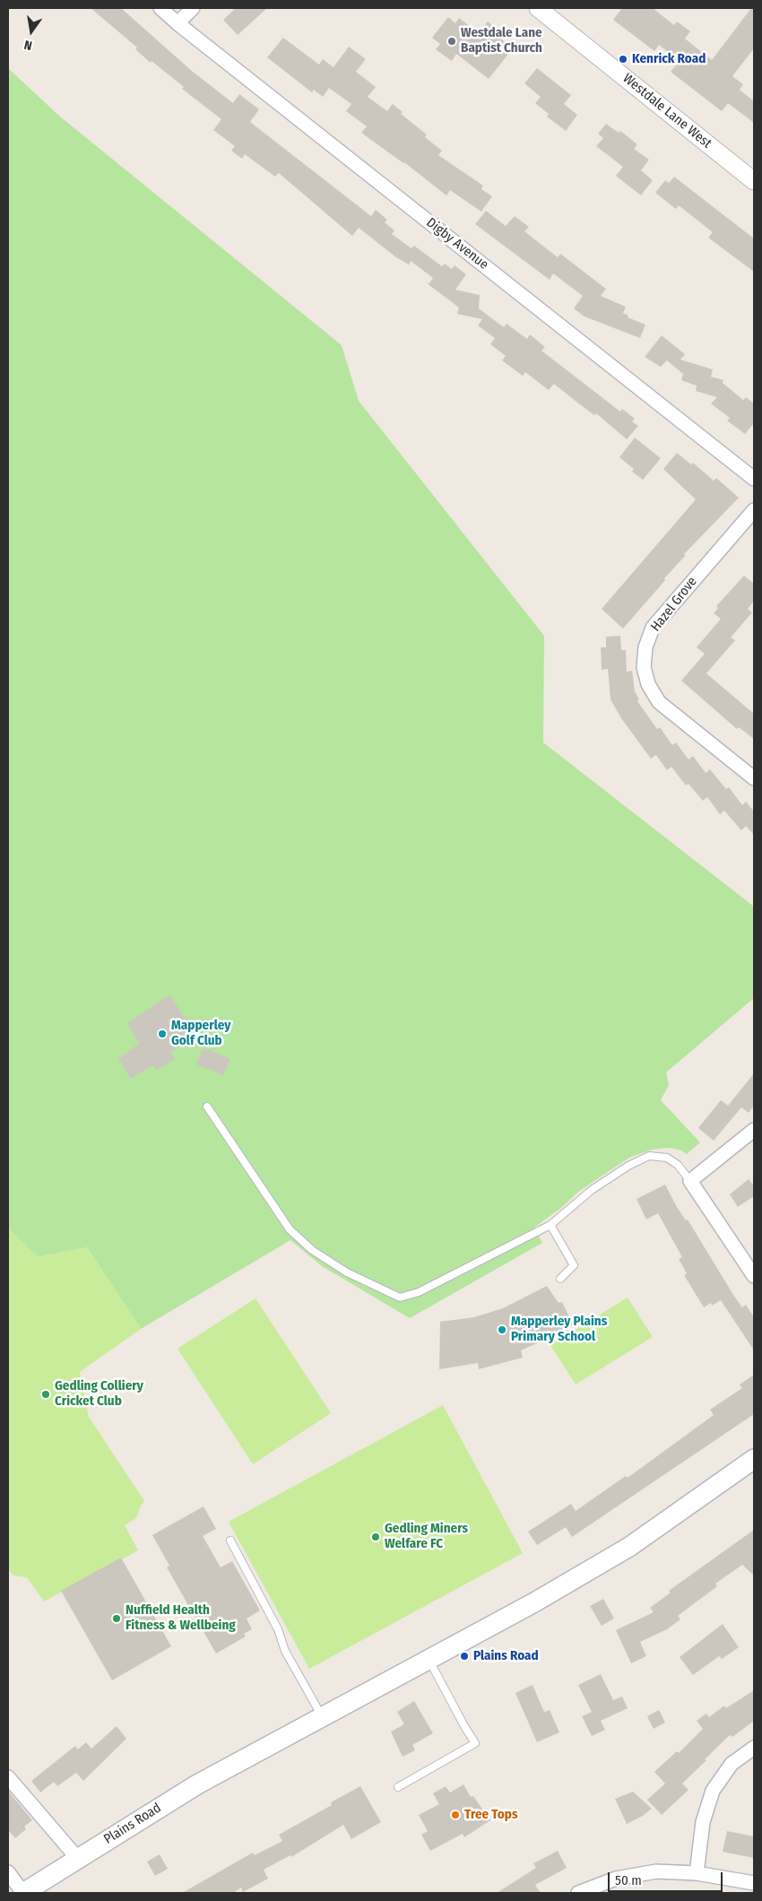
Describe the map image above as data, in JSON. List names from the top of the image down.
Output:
{
  "streets": {
    "main road": ["Plains Road"],
    "street": ["Westdale Lane West", "Digby Avenue", "Hazel Grove"]
  },
  "places": [
    "Westdale Lane Baptist Church",
    "Kenrick Road",
    "Mapperley Golf Club",
    "Mapperley Plains Primary School",
    "Gedling Colliery Cricket Club",
    "Gedling Miners Welfare FC",
    "Nuffield Health Fitness & Wellbeing",
    "Plains Road",
    "Tree Tops"
  ],
  "scale_bar": "50 m",
  "north": "bottom"
}
